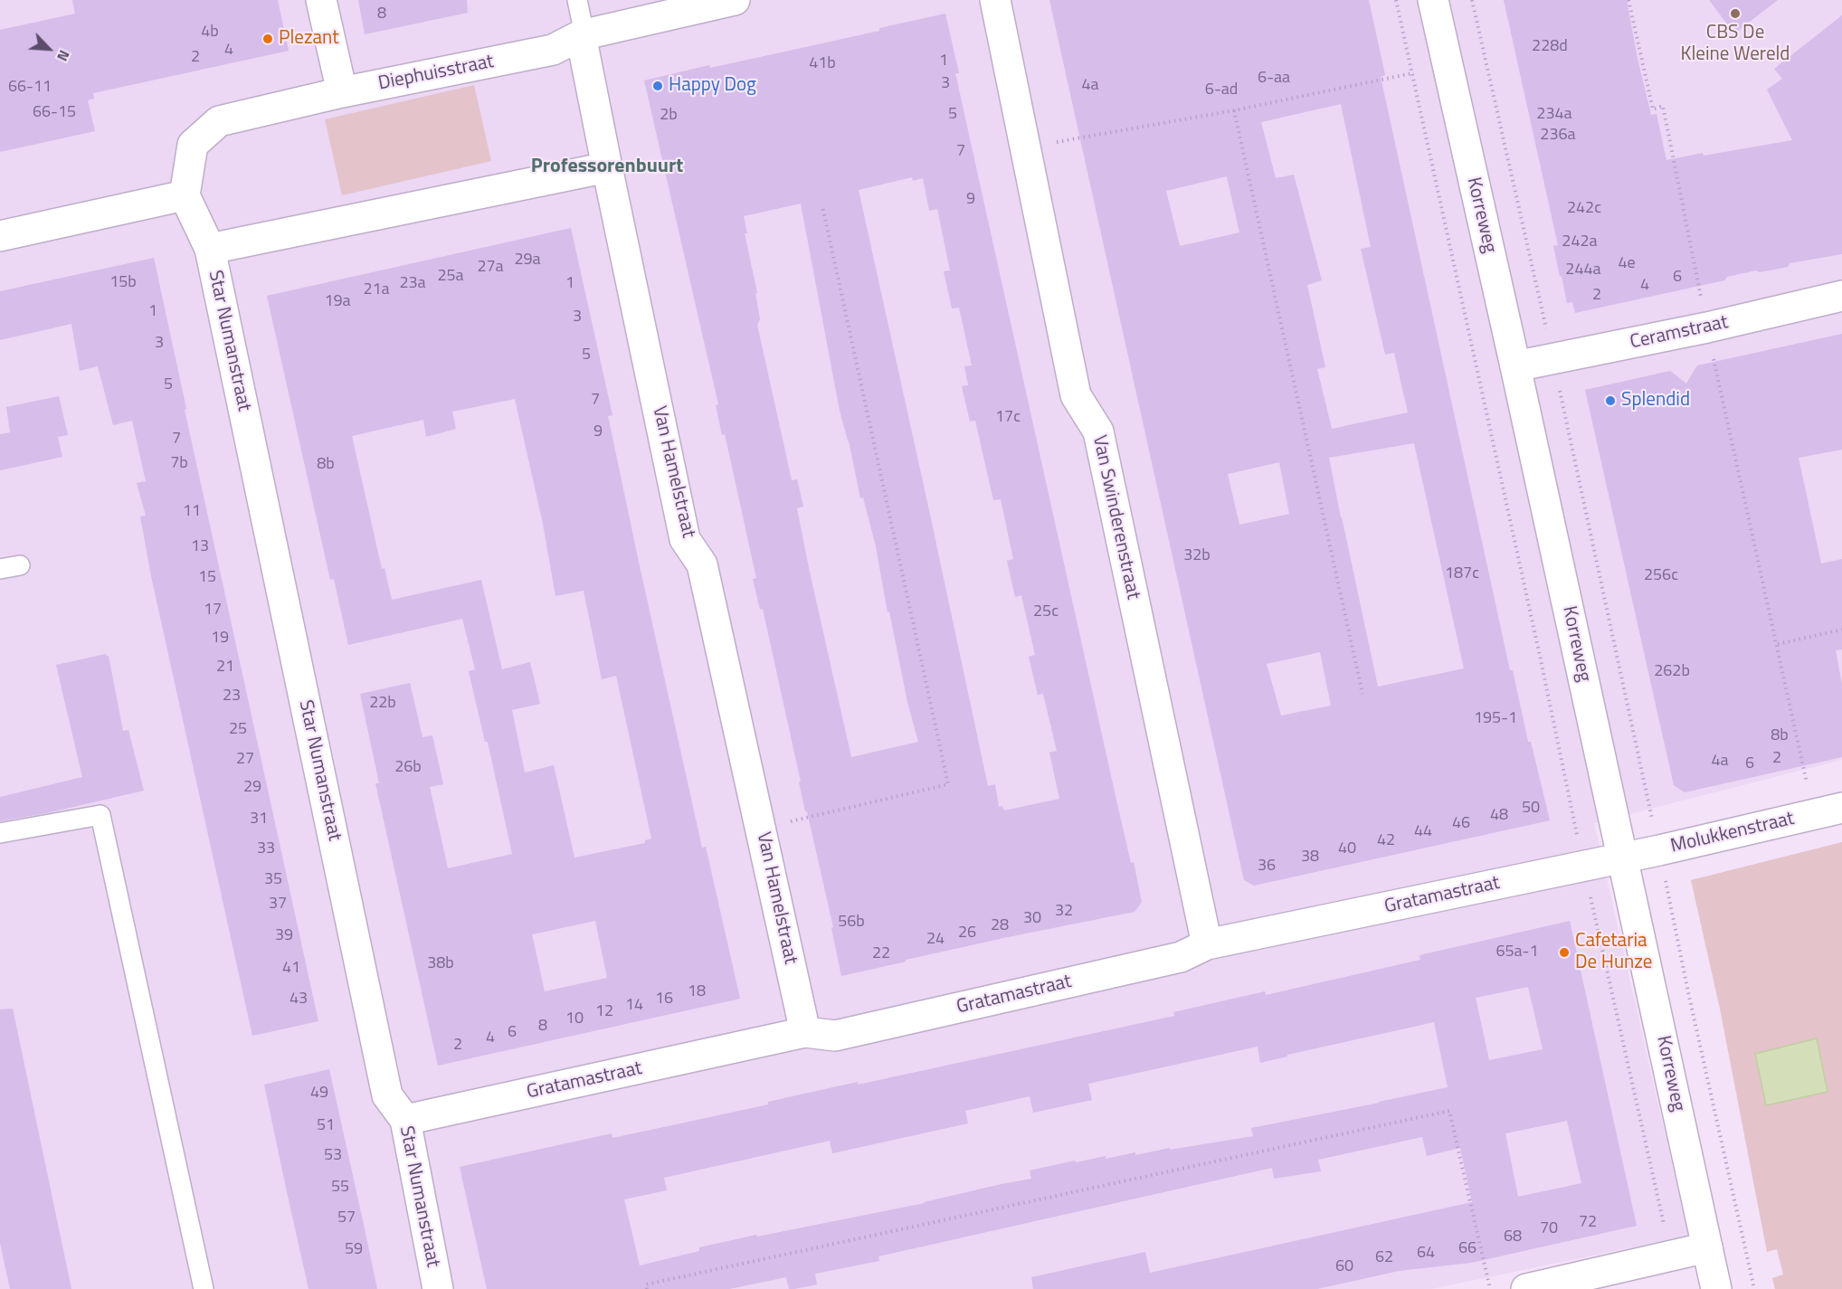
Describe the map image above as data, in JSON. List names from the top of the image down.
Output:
{
  "streets": {
    "street": [
      "Diephuisstraat",
      "Korreweg",
      "Ceramstraat",
      "Star Numanstraat",
      "Van Hamelstraat",
      "Van Swinderenstraat",
      "Molukkenstraat",
      "Gratamastraat"
    ]
  },
  "crossings": [
    ["Diephuisstraat", "Van Hamelstraat"],
    ["Korreweg", "Ceramstraat"],
    ["Korreweg", "Molukkenstraat"],
    ["Korreweg", "Gratamastraat"],
    ["Star Numanstraat", "Gratamastraat"],
    ["Van Hamelstraat", "Gratamastraat"],
    ["Van Swinderenstraat", "Gratamastraat"],
    ["Molukkenstraat", "Gratamastraat"]
  ],
  "districts": ["Professorenbuurt"],
  "places": [
    "CBS De Kleine Wereld",
    "Plezant",
    "Happy Dog",
    "Splendid",
    "Cafetaria De Hunze"
  ],
  "house_numbers": [
    "8",
    "4b",
    "228d",
    "4",
    "2",
    "1",
    "41b",
    "6-aa",
    "3",
    "4a",
    "66-11",
    "6-ad",
    "66-15",
    "5",
    "234a",
    "2b",
    "236a",
    "7",
    "9",
    "242c",
    "242a",
    "29a",
    "4e",
    "27a",
    "244a",
    "25a",
    "6",
    "15b",
    "23a",
    "1",
    "4",
    "21a",
    "2",
    "19a",
    "1",
    "3",
    "3",
    "5",
    "5",
    "7",
    "17c",
    "9",
    "7",
    "7b",
    "8b",
    "11",
    "13",
    "32b",
    "187c",
    "256c",
    "15",
    "17",
    "25c",
    "19",
    "21",
    "262b",
    "23",
    "22b",
    "195-1",
    "25",
    "8b",
    "2",
    "27",
    "4a",
    "6",
    "26b",
    "29",
    "50",
    "48",
    "31",
    "46",
    "44",
    "42",
    "33",
    "40",
    "38",
    "36",
    "35",
    "37",
    "32",
    "30",
    "56b",
    "28",
    "26",
    "39",
    "24",
    "65a-1",
    "22",
    "38b",
    "41",
    "18",
    "43",
    "16",
    "14",
    "12",
    "10",
    "8",
    "6",
    "4",
    "2",
    "49",
    "51",
    "53",
    "55",
    "57",
    "72",
    "70",
    "68",
    "66",
    "59",
    "64",
    "62",
    "60"
  ],
  "north": "bottom right"
}
